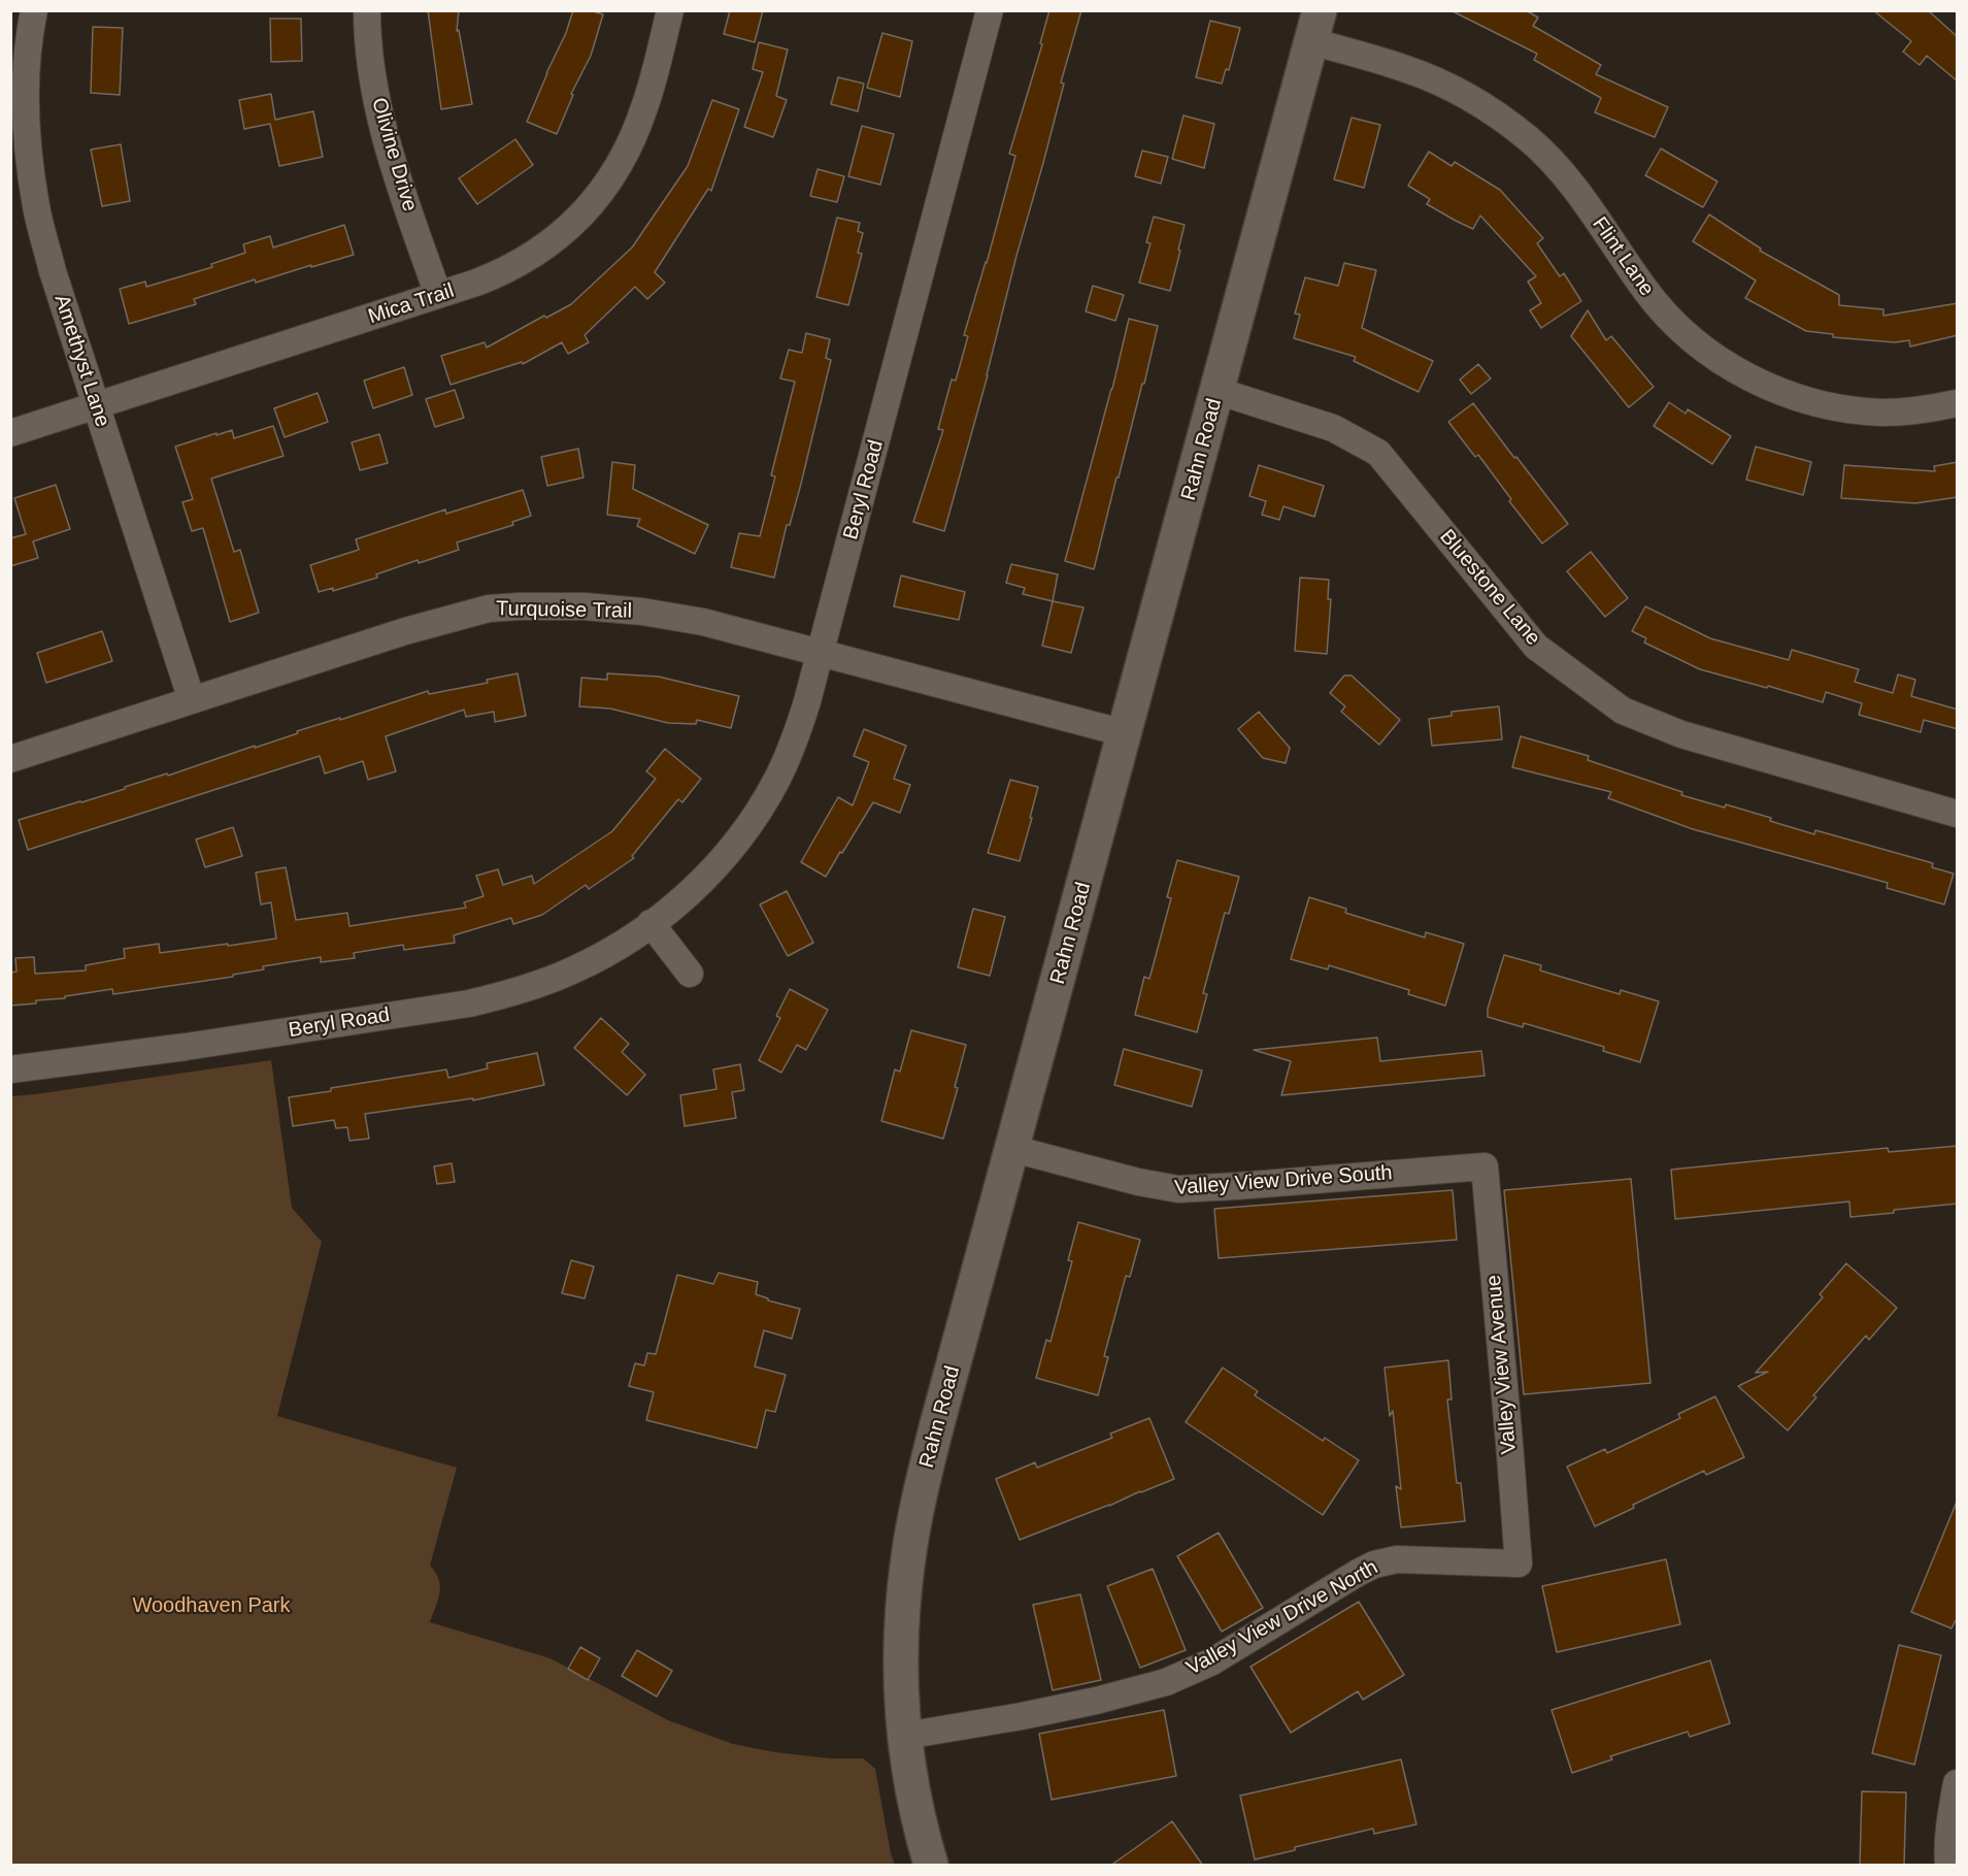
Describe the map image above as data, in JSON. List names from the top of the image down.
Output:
{
  "streets": {
    "street": [
      "Olivine Drive",
      "Flint Lane",
      "Mica Trail",
      "Amethyst Lane",
      "Rahn Road",
      "Beryl Road",
      "Bluestone Lane",
      "Turquoise Trail",
      "Valley View Drive South",
      "Valley View Avenue",
      "Valley View Drive North"
    ]
  },
  "crossings": [
    ["Olivine Drive", "Mica Trail"],
    ["Flint Lane", "Rahn Road"],
    ["Mica Trail", "Amethyst Lane"],
    ["Amethyst Lane", "Turquoise Trail"],
    ["Rahn Road", "Bluestone Lane"],
    ["Rahn Road", "Turquoise Trail"],
    ["Rahn Road", "Valley View Drive South"],
    ["Rahn Road", "Valley View Drive North"],
    ["Beryl Road", "Turquoise Trail"],
    ["Valley View Drive South", "Valley View Avenue"],
    ["Valley View Avenue", "Valley View Drive North"]
  ],
  "parks": ["Woodhaven Park"]
}
